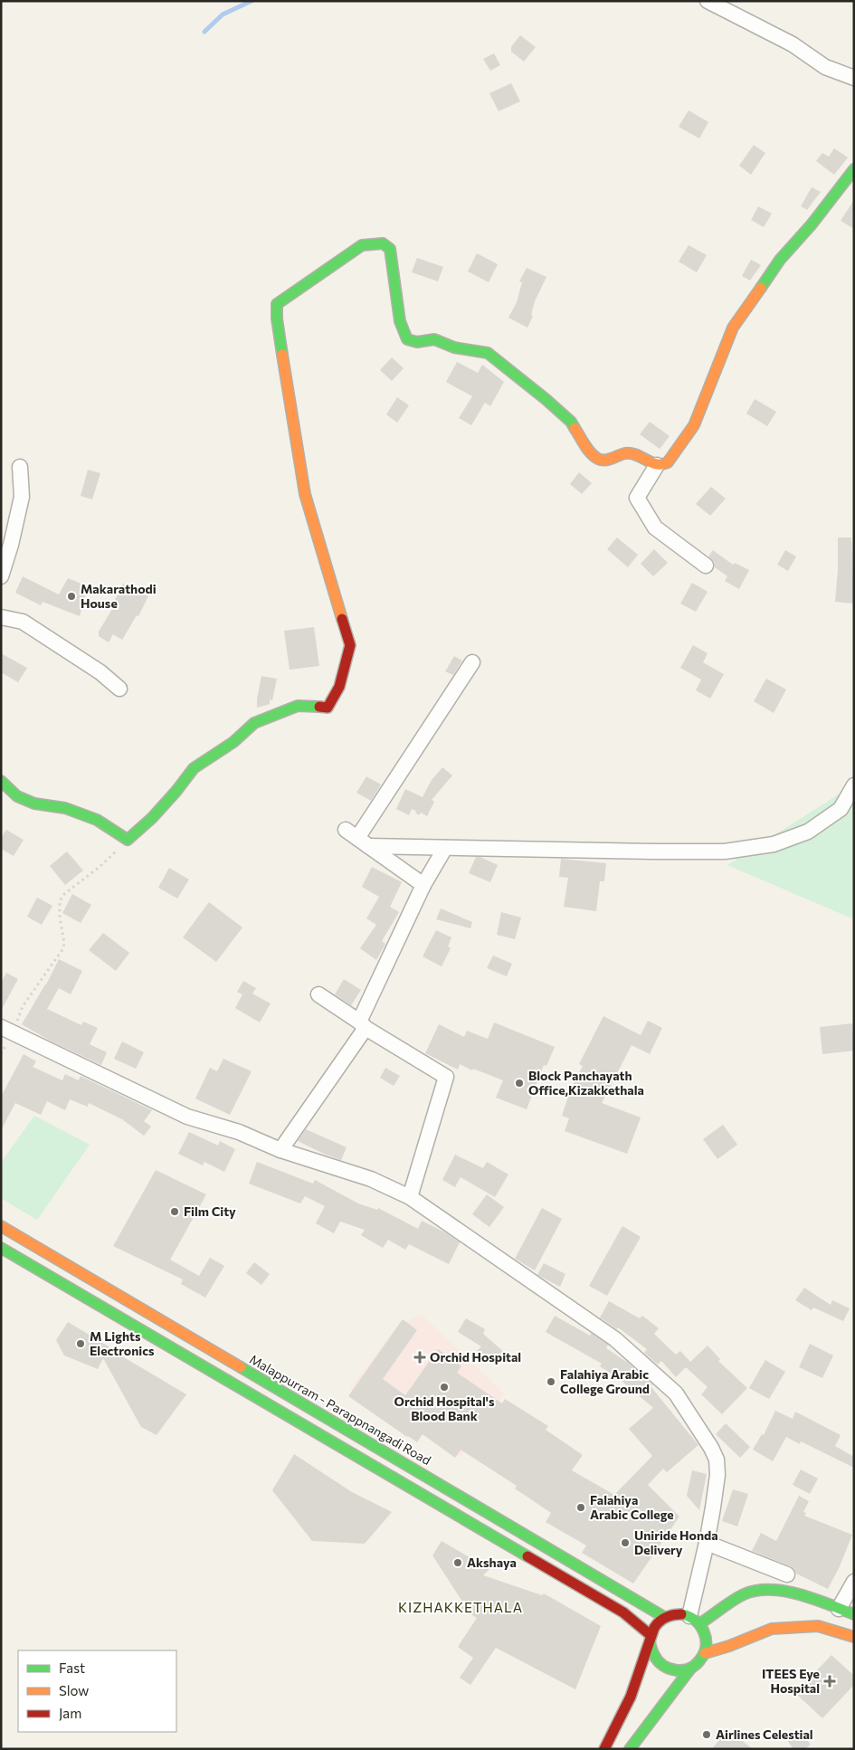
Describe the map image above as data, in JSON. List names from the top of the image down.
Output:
{
  "streets": {
    "main road": ["Malappurram - Parappnangadi Road"]
  },
  "districts": ["KIZHAKKETHALA"],
  "places": {
    "other": [
      "Makarathodi House",
      "Block Panchayath Office,Kizakkethala",
      "Film City",
      "M Lights Electronics",
      "Falahiya Arabic College Ground",
      "Orchid Hospital's Blood Bank",
      "Falahiya Arabic College",
      "Uniride Honda Delivery",
      "Akshaya",
      "Airlines Celestial"
    ],
    "health": ["Orchid Hospital", "ITEES Eye Hospital"]
  },
  "legend": ["Fast", "Slow", "Jam"]
}
